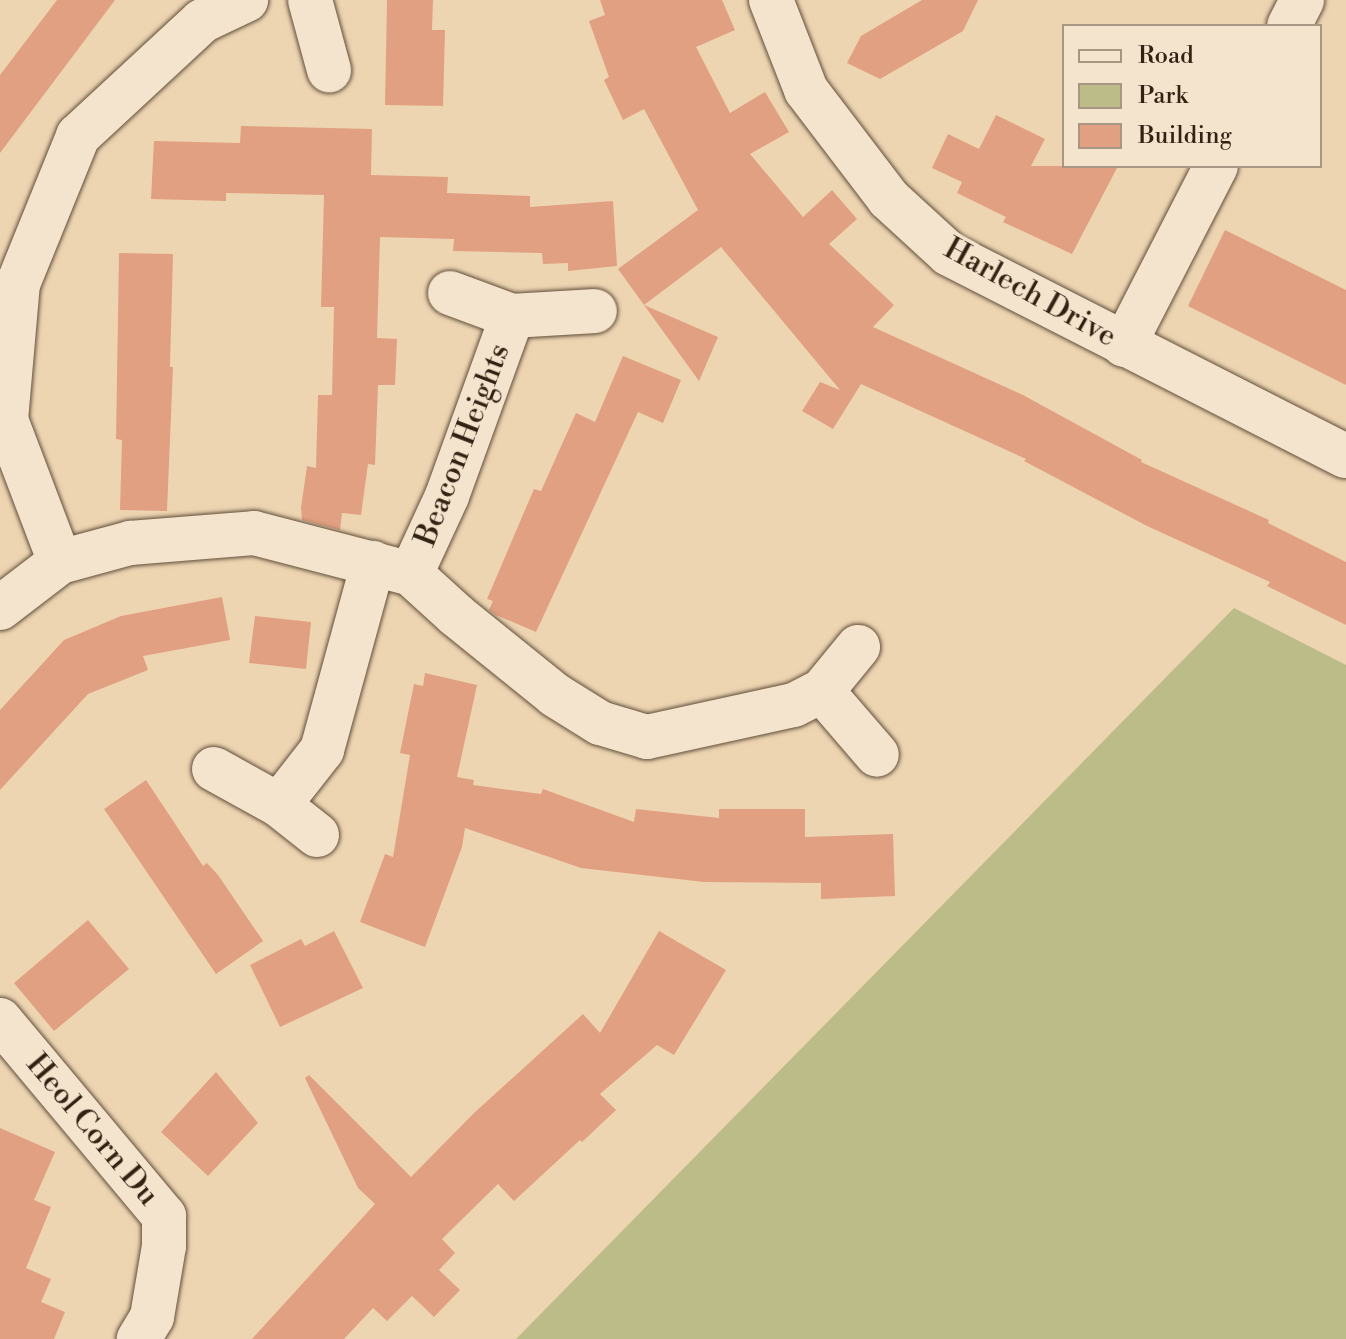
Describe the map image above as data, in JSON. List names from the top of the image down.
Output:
{
  "streets": {
    "street": ["Harlech Drive", "Beacon Heights", "Heol Corn Du"]
  },
  "legend": ["Road", "Park", "Building"]
}
